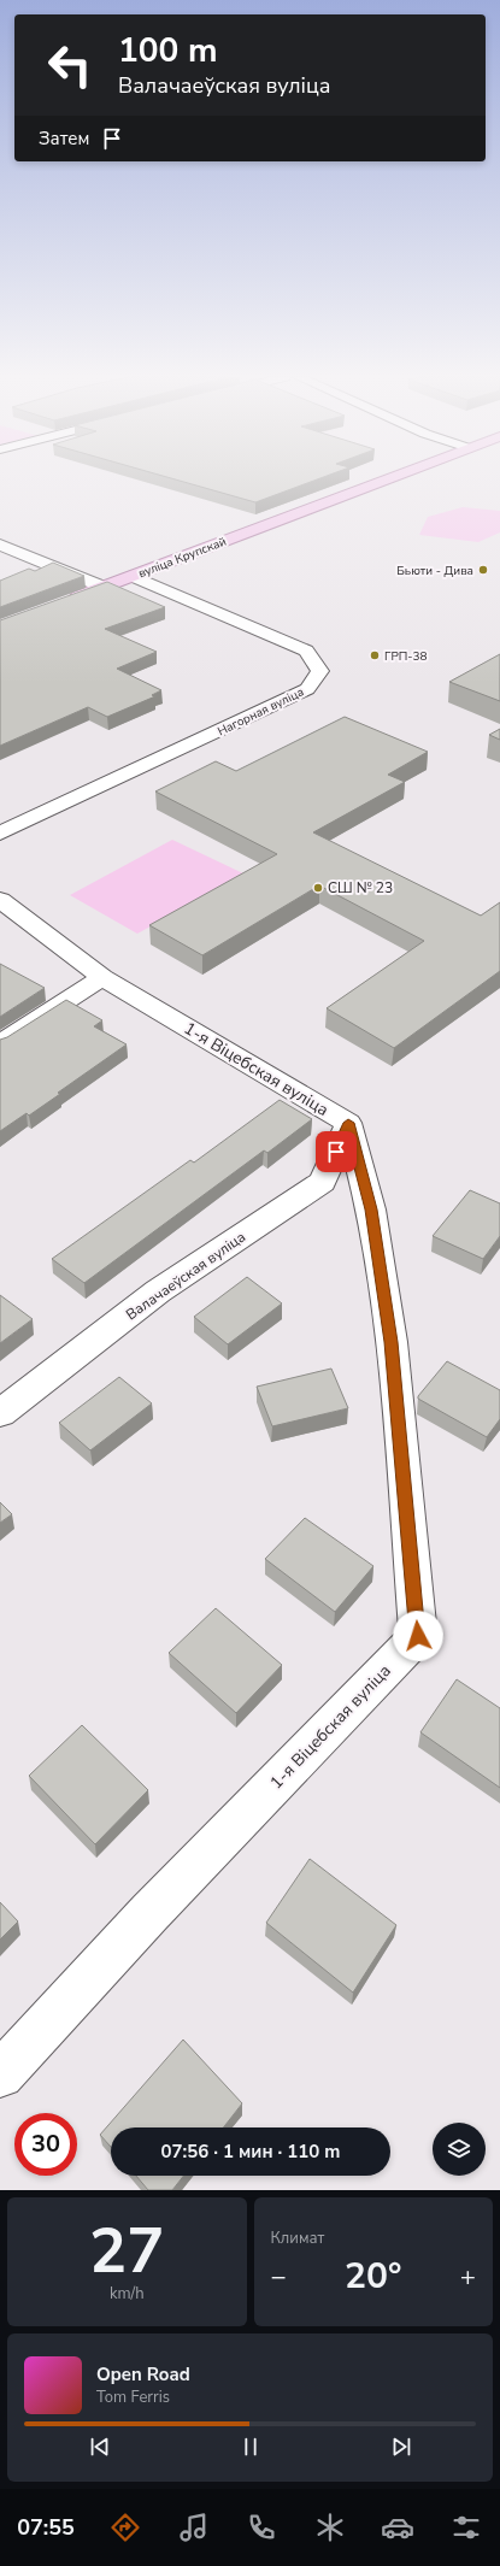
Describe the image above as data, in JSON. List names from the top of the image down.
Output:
{
  "streets": {
    "main road": ["вуліца Крупскай"],
    "street": ["Нагорная вуліца", "1-я Віцебская вуліца", "Валачаеўская вуліца"]
  },
  "crossings": [
    ["вуліца Крупскай", "Нагорная вуліца"],
    ["1-я Віцебская вуліца", "Валачаеўская вуліца"]
  ],
  "places": ["Бьюти - Дива", "ГРП-38", "СШ № 23"],
  "page": {
    "turn": ["100 m", "Валачаеўская вуліца"],
    "then": "Затем",
    "limit": "30",
    "trip": "07:56 · 1 мин · 110 m",
    "tile": [
      ["27", "km/h"],
      "Климат"
    ],
    "heat": ["−", "20°", "+"],
    "song": ["Open Road", "Tom Ferris"],
    "tabs": "07:55"
  }
}
